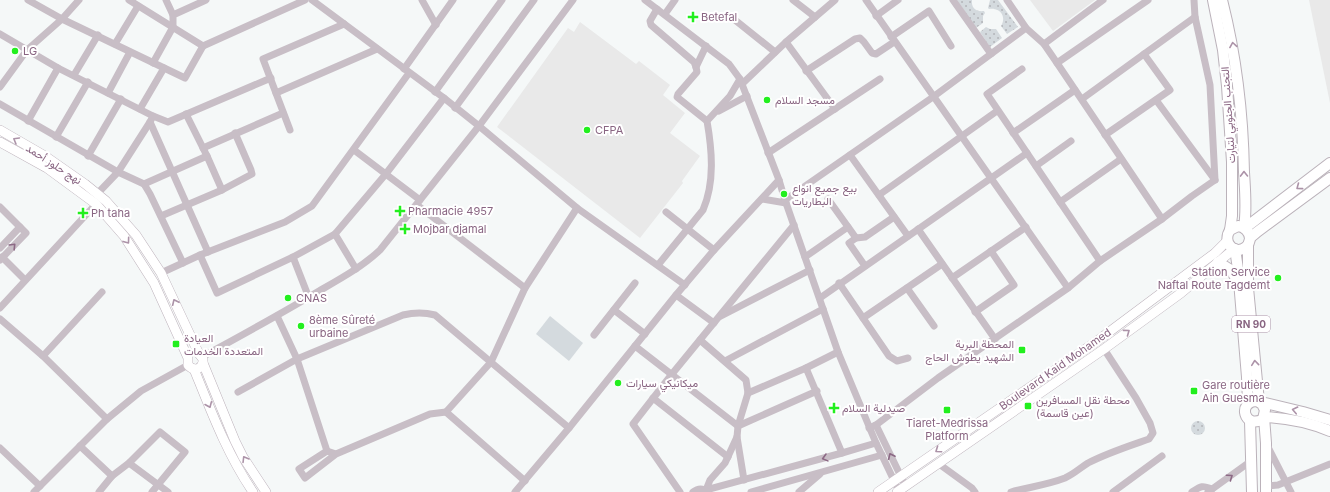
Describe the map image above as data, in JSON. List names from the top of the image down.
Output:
{
  "streets": {
    "highway": ["التجنب الجنوبي لتيارت", "RN 90"],
    "main road": ["نهج حلوز أحمد", "Boulevard Kaid Mohamed"]
  },
  "crossings": [
    ["التجنب الجنوبي لتيارت", "RN 90"],
    ["التجنب الجنوبي لتيارت", "Boulevard Kaid Mohamed"],
    ["RN 90", "Boulevard Kaid Mohamed"]
  ],
  "places": {
    "health": [
      "Betefal",
      "Pharmacie 4957",
      "Ph taha",
      "Mojbar djamal",
      "صيدلية السلام"
    ],
    "other": [
      "LG",
      "مسجد السلام",
      "CFPA",
      "بيع جميع انواع البطاريات",
      "Station Service Naftal Route Tagdemt",
      "CNAS",
      "8ème Sûreté urbaine",
      "ميكانيكي سيارات"
    ],
    "transit": [
      "العيادة المتعددة الخدمات",
      "المحطة البرية الشهيد يطوش الحاج",
      "Gare routière Ain Guesma",
      "محطة نقل المسافرين (عين قاسمة)",
      "Tiaret-Medrissa Platform"
    ]
  }
}
